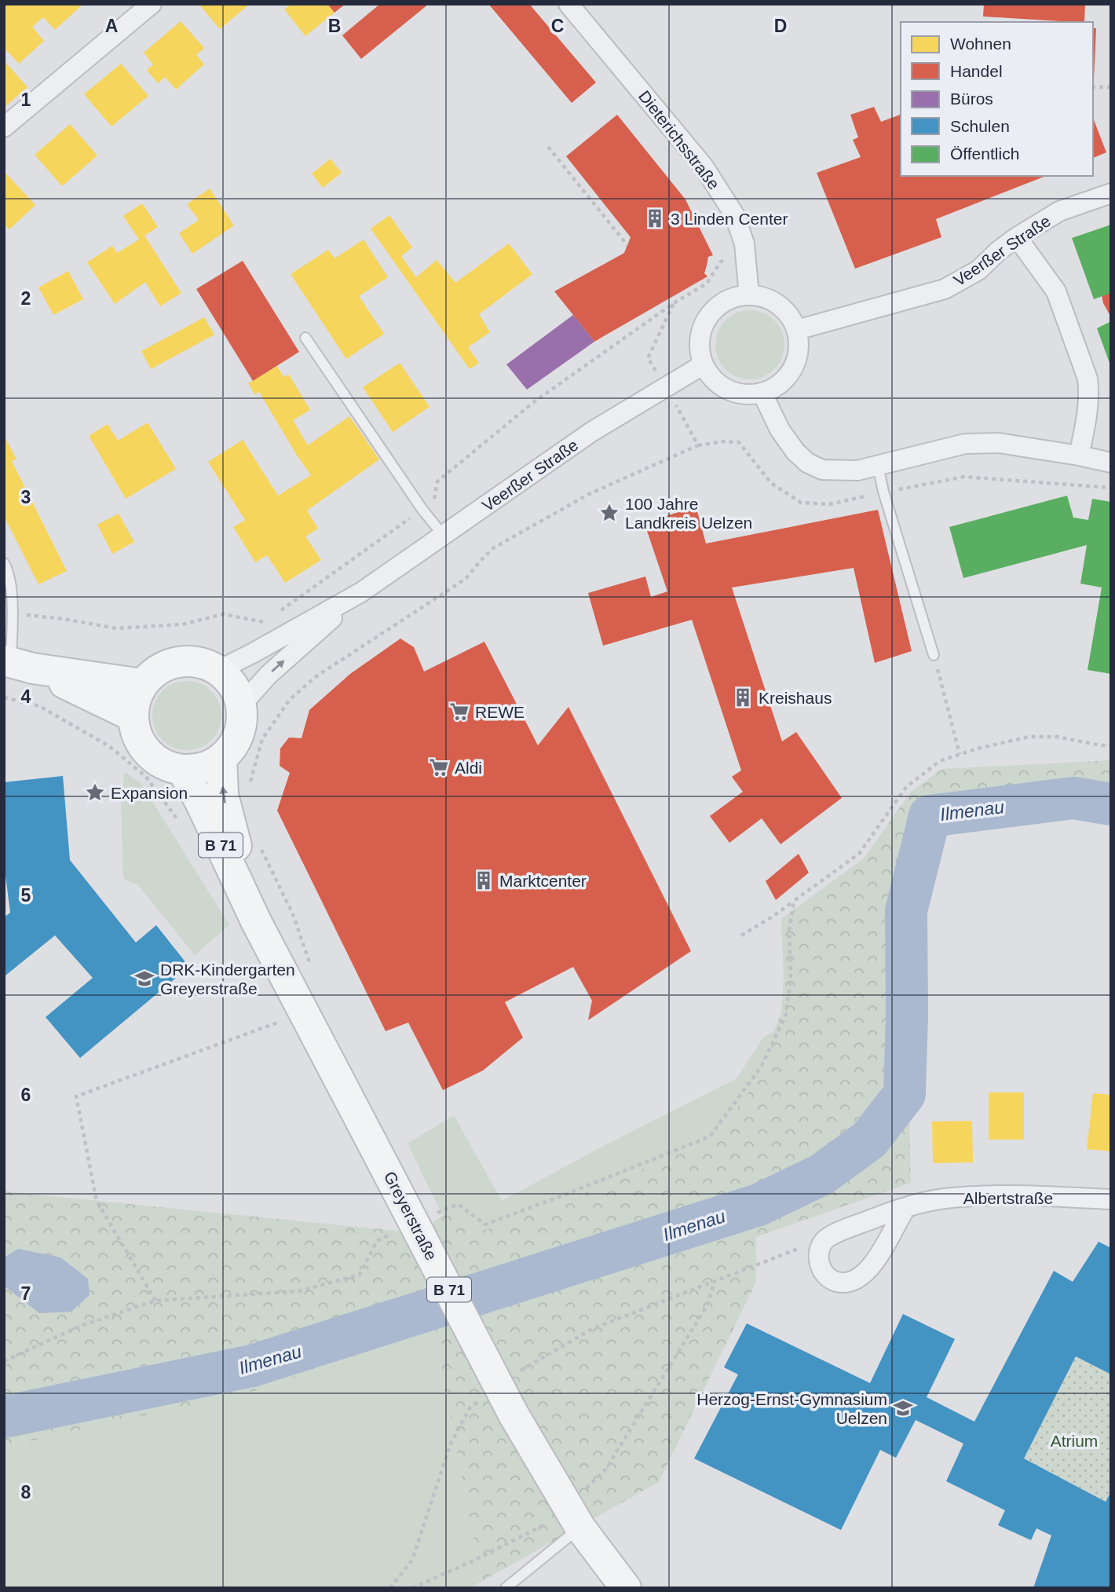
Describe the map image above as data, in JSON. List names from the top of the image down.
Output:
{
  "streets": {
    "main road": ["B 71", "Greyerstraße"],
    "street": ["Dieterichsstraße", "Veerßer Straße", "Albertstraße"]
  },
  "crossings": [
    ["Dieterichsstraße", "Veerßer Straße"],
    ["Veerßer Straße", "Greyerstraße"]
  ],
  "water": ["Ilmenau"],
  "parks": ["Atrium"],
  "places": {
    "building": ["3 Linden Center", "Kreishaus", "Marktcenter"],
    "place": ["100 Jahre Landkreis Uelzen", "Expansion"],
    "supermarket": ["REWE", "Aldi"],
    "school or university": ["DRK-Kindergarten Greyerstraße", "Herzog-Ernst-Gymnasium Uelzen"]
  },
  "legend": [
    "Wohnen",
    "Handel",
    "Büros",
    "Schulen",
    "Öffentlich"
  ],
  "grid": {
    "columns": [
      "A",
      "B",
      "C",
      "D"
    ],
    "rows": [
      "1",
      "2",
      "3",
      "4",
      "5",
      "6",
      "7",
      "8"
    ]
  }
}
